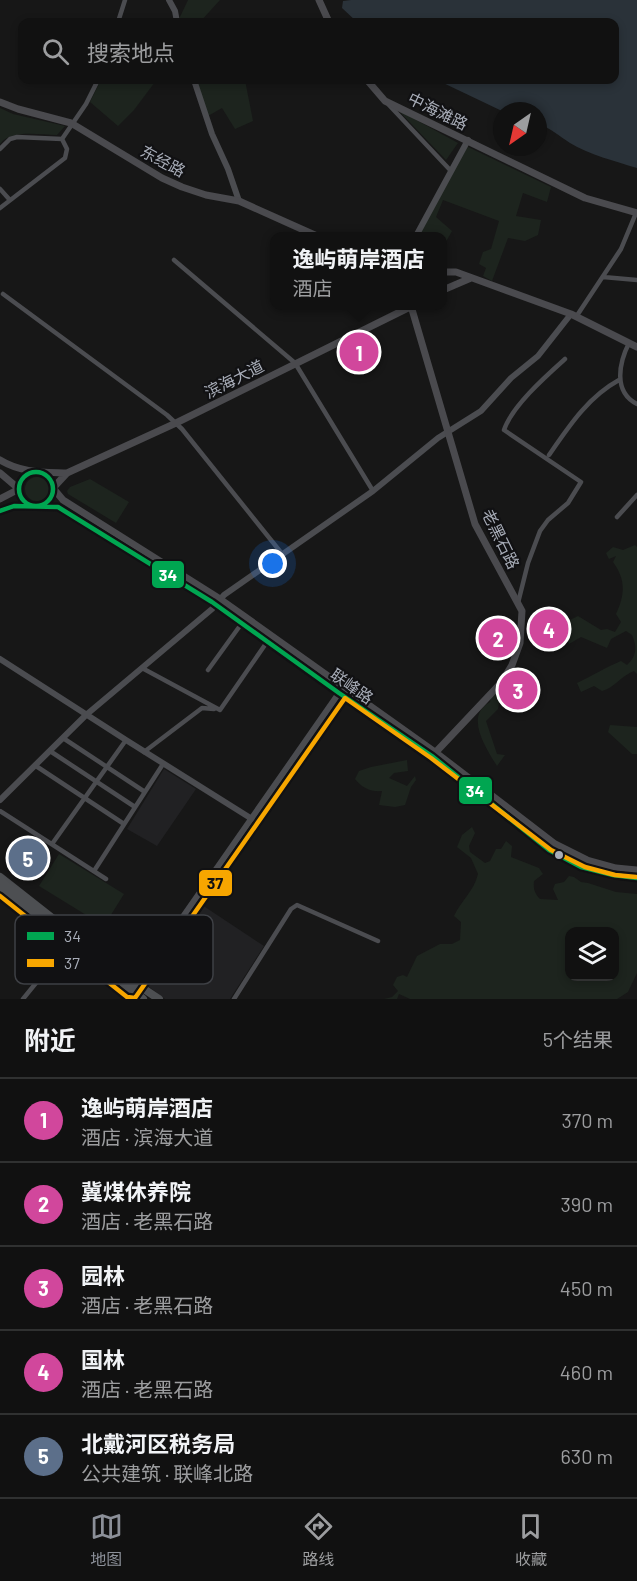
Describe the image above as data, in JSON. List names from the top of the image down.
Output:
{
  "streets": {
    "main road": [
      "中海滩路",
      "东经路",
      "滨海大道",
      "老黑石路",
      "联峰路"
    ]
  },
  "crossings": [
    ["老黑石路", "联峰路"]
  ],
  "lines": ["transit line 34", "transit line 37"],
  "legend": ["34", "37"],
  "north": "bottom left",
  "page": {
    "search": "搜索地点",
    "popup": ["逸屿萌岸酒店", "酒店"],
    "pins": [
      "1",
      "4",
      "2",
      "3",
      "5"
    ],
    "heading": ["附近", "5个结果"],
    "list": [
      {
        "mark": "1",
        "name": "逸屿萌岸酒店",
        "note": "酒店 · 滨海大道",
        "value": "370 m"
      },
      {
        "mark": "2",
        "name": "冀煤休养院",
        "note": "酒店 · 老黑石路",
        "value": "390 m"
      },
      {
        "mark": "3",
        "name": "园林",
        "note": "酒店 · 老黑石路",
        "value": "450 m"
      },
      {
        "mark": "4",
        "name": "国林",
        "note": "酒店 · 老黑石路",
        "value": "460 m"
      },
      {
        "mark": "5",
        "name": "北戴河区税务局",
        "note": "公共建筑 · 联峰北路",
        "value": "630 m"
      }
    ],
    "nav": ["地图", "路线", "收藏"]
  }
}
